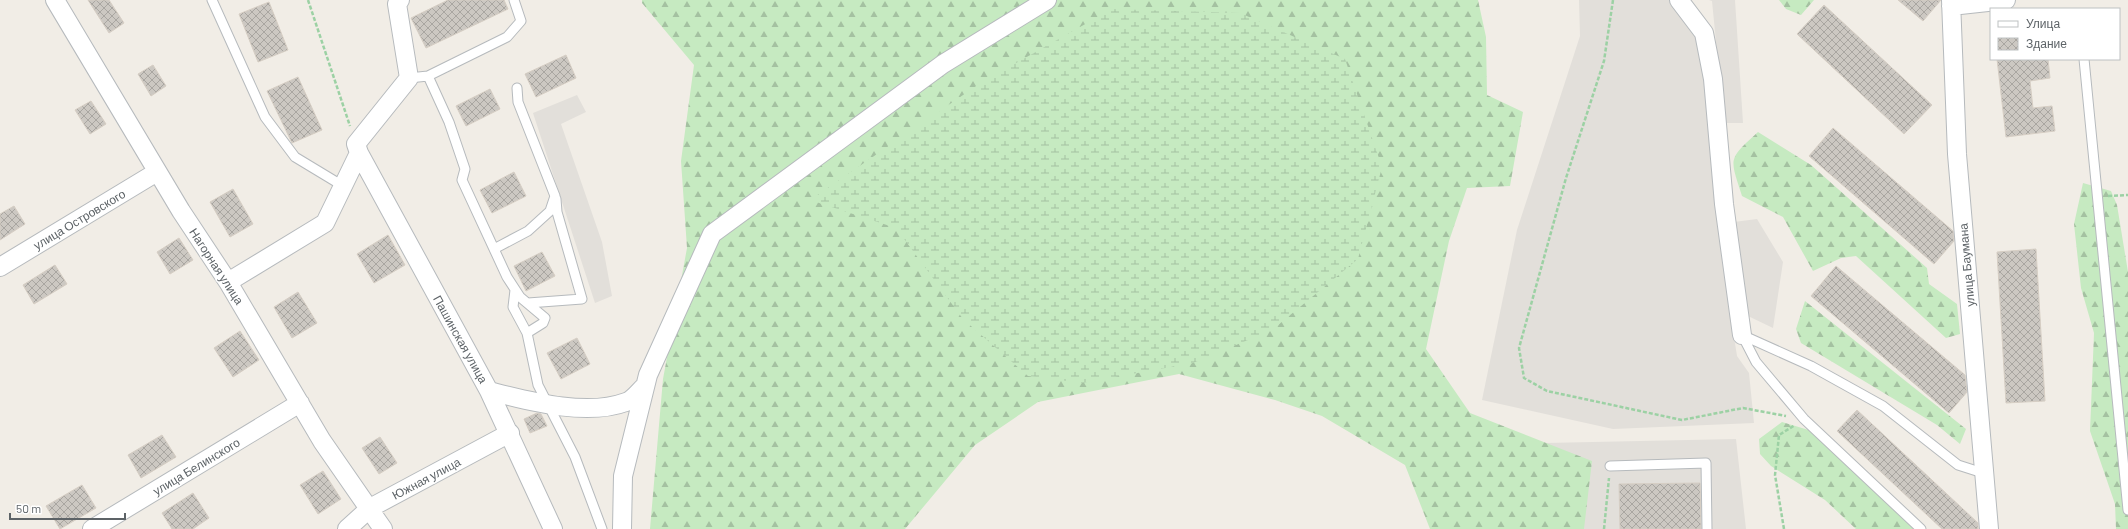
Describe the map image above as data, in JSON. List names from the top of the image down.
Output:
{
  "streets": {
    "street": [
      "улица Островского",
      "улица Баумана",
      "Нагорная улица",
      "Пашинская улица",
      "улица Белинского",
      "Южная улица"
    ]
  },
  "crossings": [
    ["улица Островского", "Нагорная улица"],
    ["Нагорная улица", "улица Белинского"],
    ["Нагорная улица", "Южная улица"],
    ["Пашинская улица", "Южная улица"]
  ],
  "legend": ["Улица", "Здание"],
  "scale_bar": "50 m"
}
